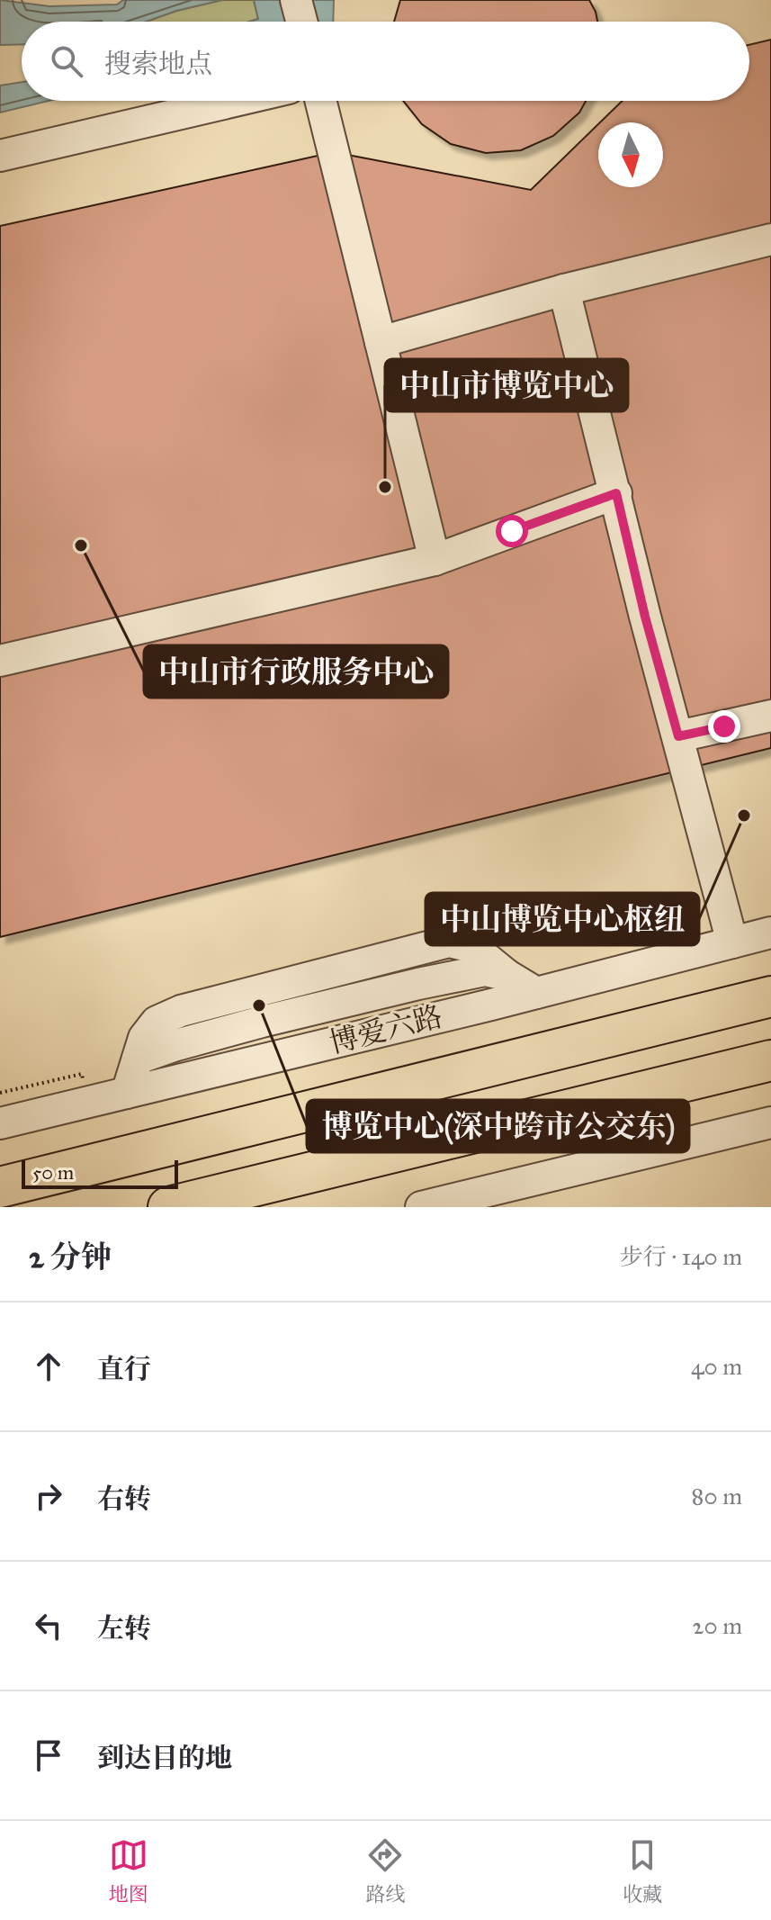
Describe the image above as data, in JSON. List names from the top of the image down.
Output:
{
  "streets": {
    "street": ["博爱六路"]
  },
  "places": [
    "中山市博览中心",
    "中山市行政服务中心",
    "中山博览中心枢纽",
    "博览中心(深中跨市公交东)"
  ],
  "scale_bar": "50 m",
  "north": "bottom",
  "page": {
    "search": "搜索地点",
    "scale": "50 m",
    "heading": ["2 分钟", "步行 · 140 m"],
    "list": [
      ["直行", "40 m"],
      ["右转", "80 m"],
      ["左转", "20 m"],
      "到达目的地"
    ],
    "nav": ["地图", "路线", "收藏"]
  }
}
